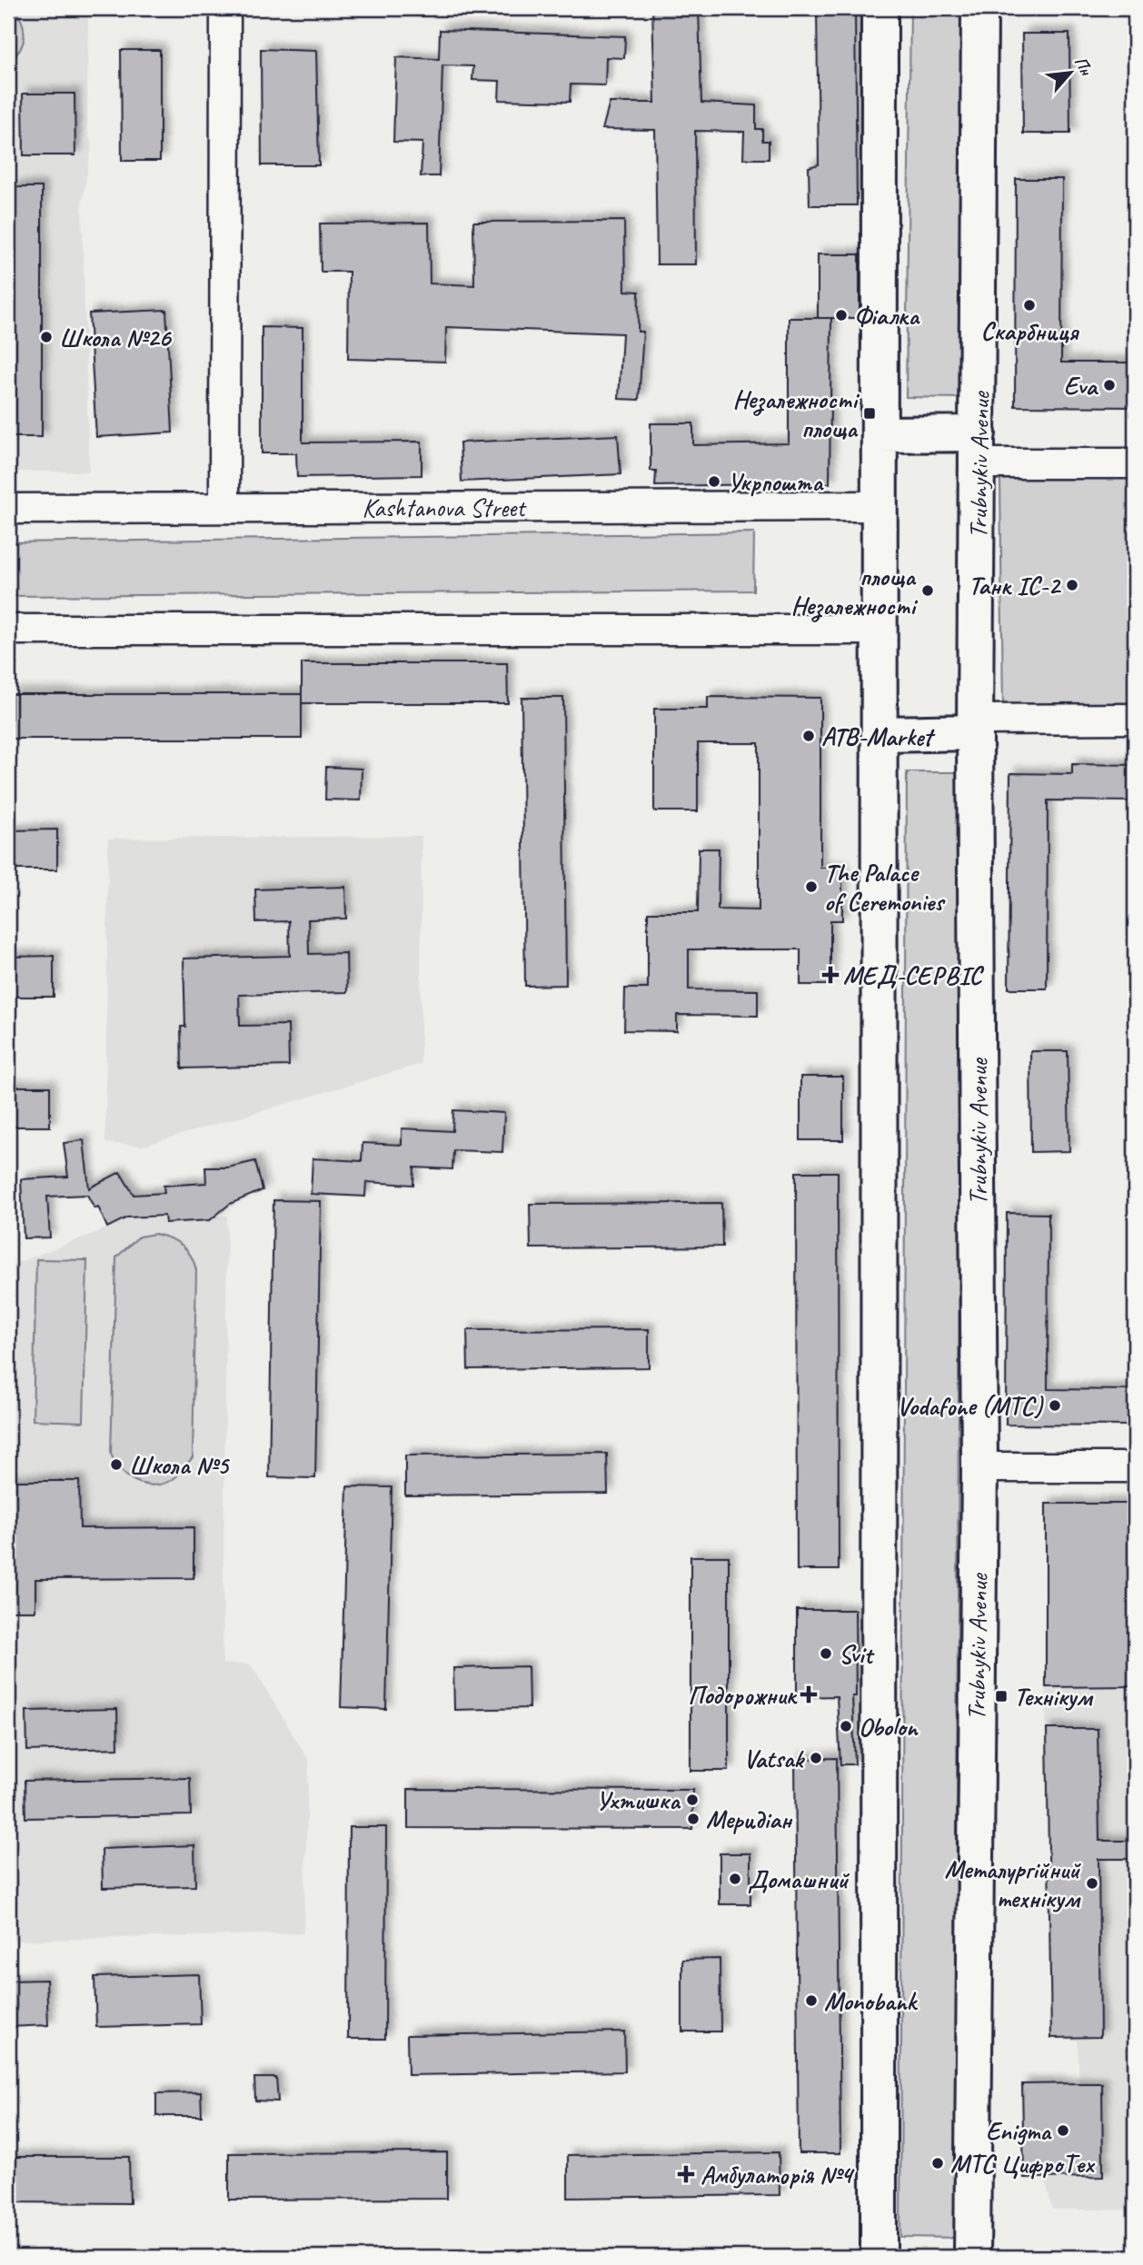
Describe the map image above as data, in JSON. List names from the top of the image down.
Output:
{
  "streets": {
    "main road": ["Trubnykiv Avenue"],
    "street": ["Kashtanova Street"]
  },
  "places": {
    "other": [
      "Скарбниця",
      "Фіалка",
      "Школа №26",
      "Eva",
      "Укрпошта",
      "Танк ІС-2",
      "площа Незалежності",
      "ATB-Market",
      "The Palace of Ceremonies",
      "Vodafone (МТС)",
      "Школа №5",
      "Svit",
      "Obolon",
      "Vatsak",
      "Ухтишка",
      "Меридіан",
      "Домашний",
      "Металургійний технікум",
      "Monobank",
      "Enigma",
      "МТС ЦифроТех"
    ],
    "transit": ["Незалежності площа", "Технікум"],
    "health": ["МЕД-СЕРВІС", "Подорожник", "Амбулаторія №4"]
  },
  "north": "top right"
}
